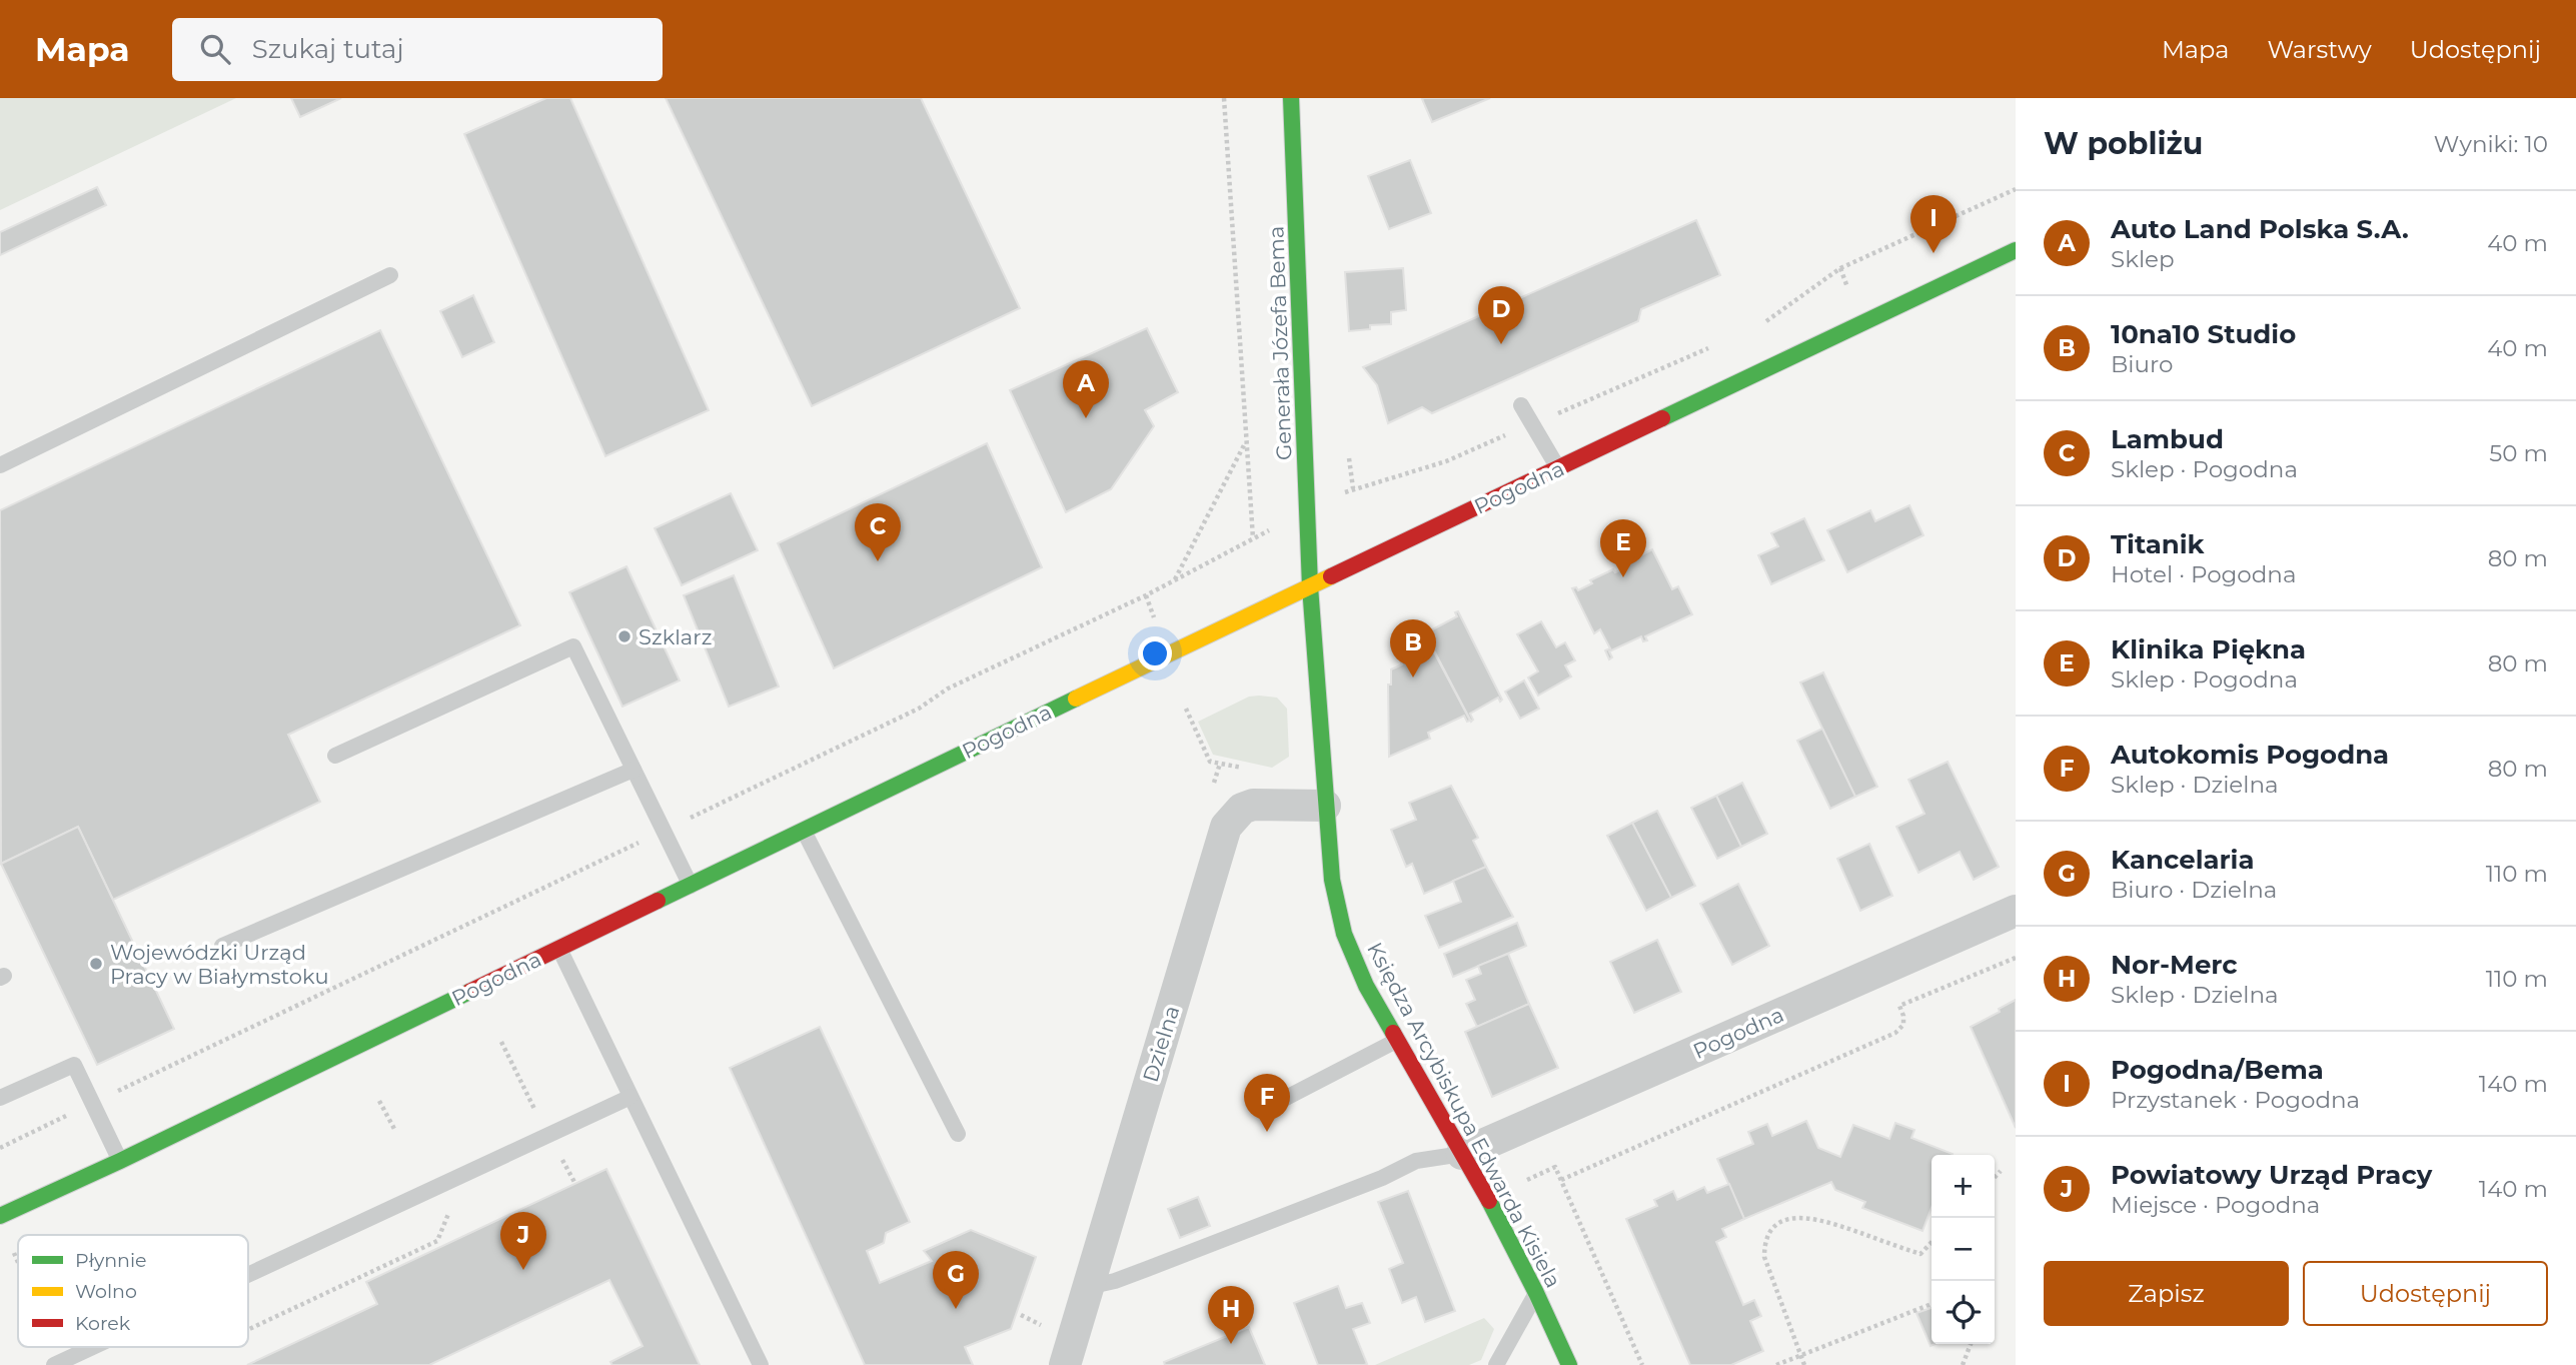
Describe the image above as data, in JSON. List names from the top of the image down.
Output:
{
  "streets": {
    "street": [
      "Generała Józefa Bema",
      "Pogodna",
      "Dzielna",
      "Księdza Arcybiskupa Edwarda Kisiela"
    ]
  },
  "crossings": [
    ["Generała Józefa Bema", "Pogodna"],
    ["Generała Józefa Bema", "Księdza Arcybiskupa Edwarda Kisiela"],
    ["Pogodna", "Księdza Arcybiskupa Edwarda Kisiela"],
    ["Dzielna", "Księdza Arcybiskupa Edwarda Kisiela"]
  ],
  "places": ["Szklarz", "Wojewódzki Urząd Pracy w Białymstoku"],
  "legend": ["Płynnie", "Wolno", "Korek"],
  "page": {
    "header": "Mapa",
    "search": "Szukaj tutaj",
    "nav": ["Mapa", "Warstwy", "Udostępnij"],
    "heading": ["W pobliżu", "Wyniki: 10"],
    "list": [
      {
        "mark": "A",
        "name": "Auto Land Polska S.A.",
        "note": "Sklep",
        "value": "40 m"
      },
      {
        "mark": "B",
        "name": "10na10 Studio",
        "note": "Biuro",
        "value": "40 m"
      },
      {
        "mark": "C",
        "name": "Lambud",
        "note": "Sklep · Pogodna",
        "value": "50 m"
      },
      {
        "mark": "D",
        "name": "Titanik",
        "note": "Hotel · Pogodna",
        "value": "80 m"
      },
      {
        "mark": "E",
        "name": "Klinika Piękna",
        "note": "Sklep · Pogodna",
        "value": "80 m"
      },
      {
        "mark": "F",
        "name": "Autokomis Pogodna",
        "note": "Sklep · Dzielna",
        "value": "80 m"
      },
      {
        "mark": "G",
        "name": "Kancelaria",
        "note": "Biuro · Dzielna",
        "value": "110 m"
      },
      {
        "mark": "H",
        "name": "Nor-Merc",
        "note": "Sklep · Dzielna",
        "value": "110 m"
      },
      {
        "mark": "I",
        "name": "Pogodna/Bema",
        "note": "Przystanek · Pogodna",
        "value": "140 m"
      },
      {
        "mark": "J",
        "name": "Powiatowy Urząd Pracy",
        "note": "Miejsce · Pogodna",
        "value": "140 m"
      }
    ],
    "pins": [
      "I",
      "D",
      "A",
      "C",
      "E",
      "B",
      "F",
      "J",
      "G",
      "H"
    ],
    "map_buttons": ["+", "−"],
    "buttons": ["Zapisz", "Udostępnij"]
  }
}
